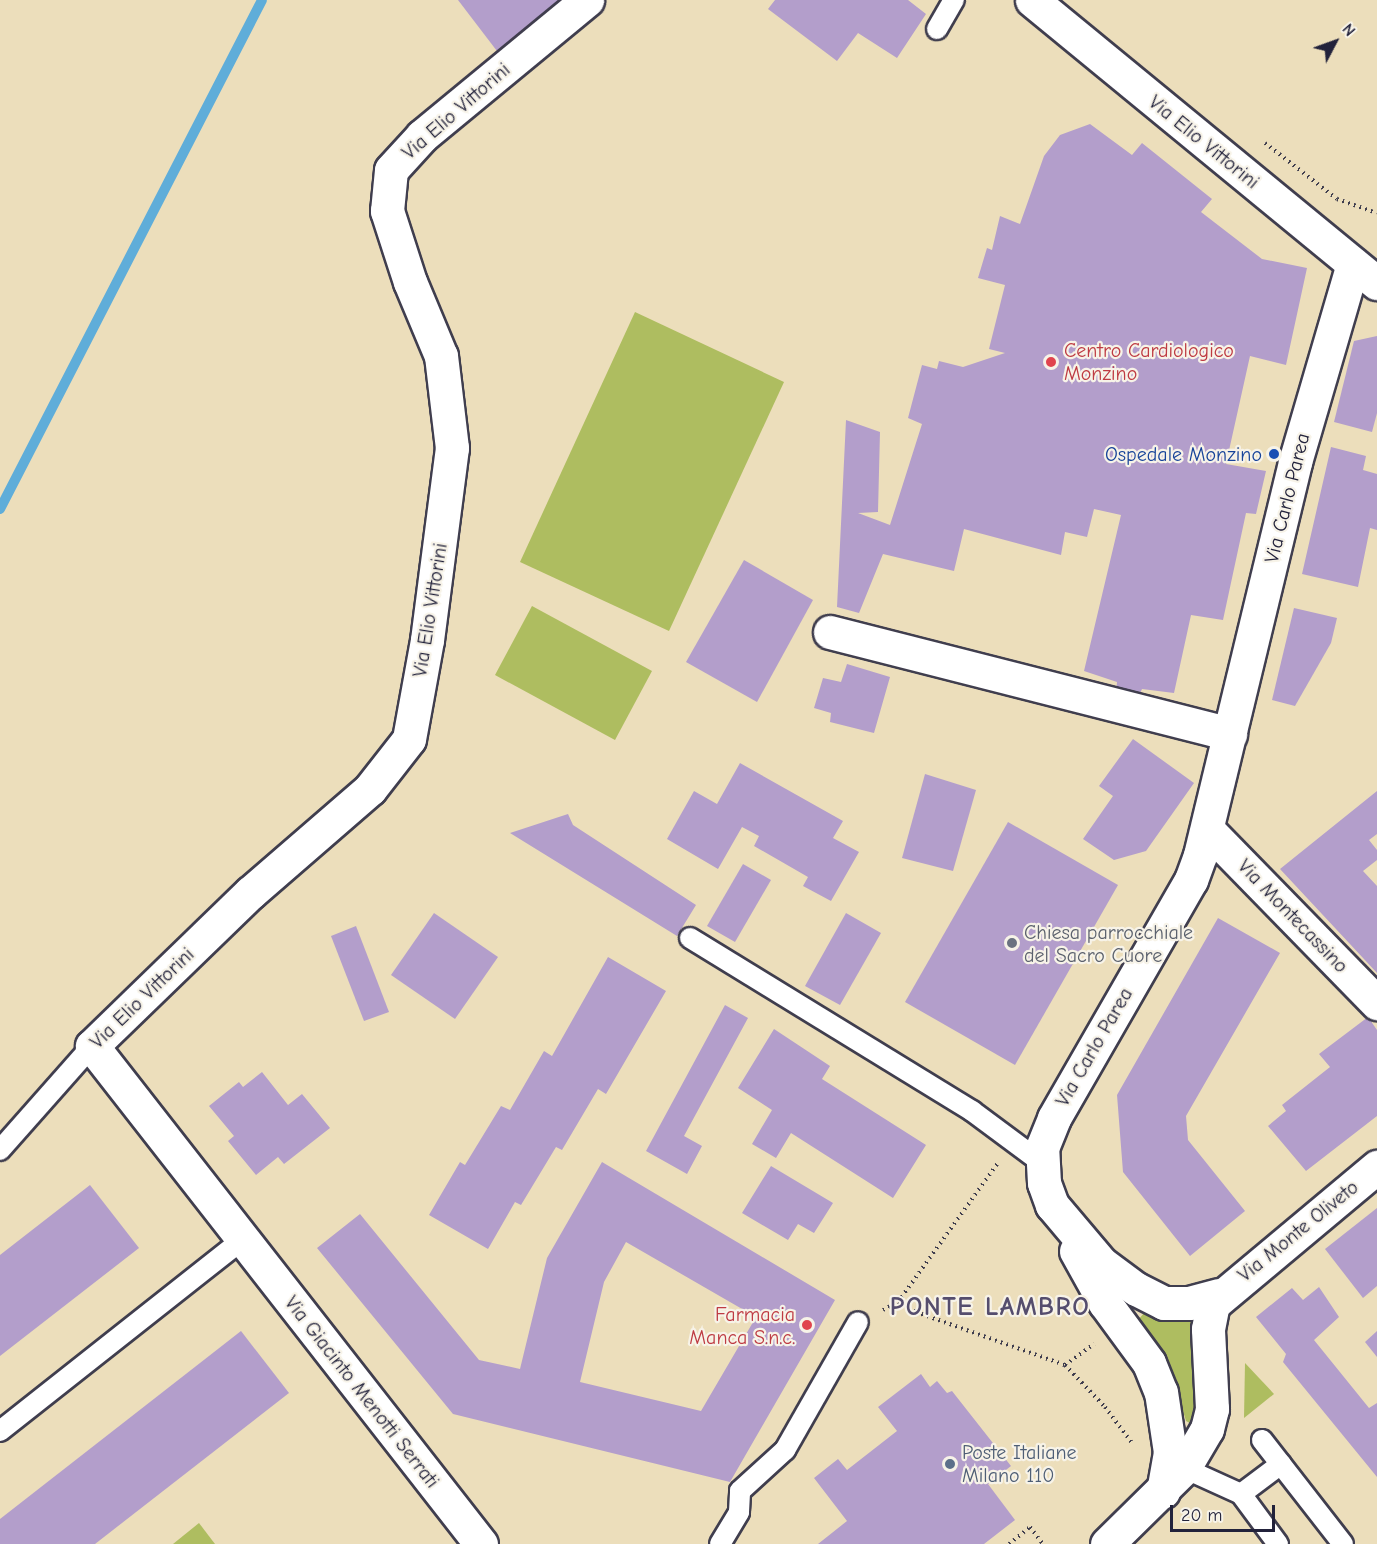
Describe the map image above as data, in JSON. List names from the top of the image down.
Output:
{
  "streets": {
    "street": [
      "Via Elio Vittorini",
      "Via Carlo Parea",
      "Via Montecassino",
      "Via Monte Oliveto",
      "Via Giacinto Menotti Serrati"
    ]
  },
  "crossings": [
    ["Via Elio Vittorini", "Via Carlo Parea"],
    ["Via Elio Vittorini", "Via Giacinto Menotti Serrati"],
    ["Via Carlo Parea", "Via Montecassino"],
    ["Via Carlo Parea", "Via Monte Oliveto"]
  ],
  "districts": ["PONTE LAMBRO"],
  "places": [
    "Centro Cardiologico Monzino",
    "Ospedale Monzino",
    "Chiesa parrocchiale del Sacro Cuore",
    "Farmacia Manca S.n.c.",
    "Poste Italiane Milano 110"
  ],
  "scale_bar": "20 m",
  "north": "top right"
}
